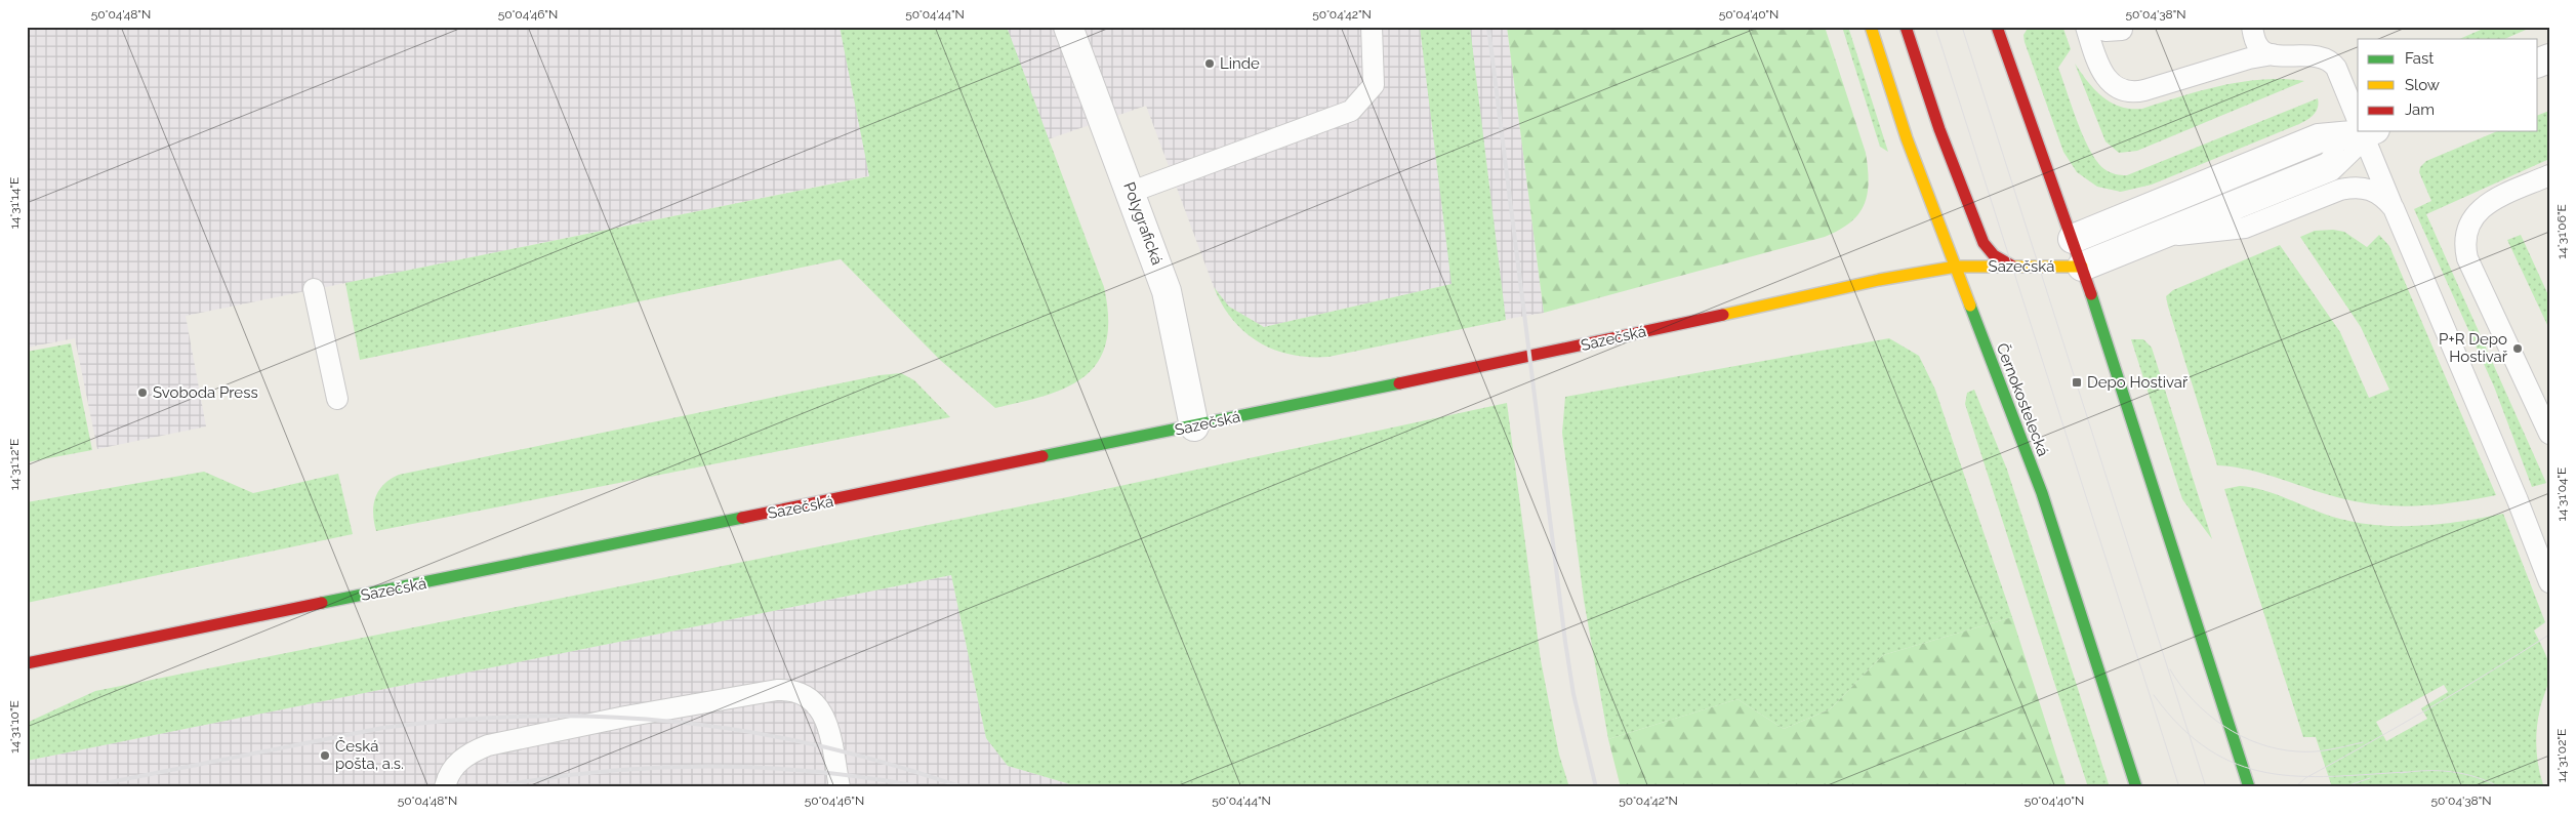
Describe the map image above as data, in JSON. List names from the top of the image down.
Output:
{
  "streets": {
    "street": ["Polygrafická", "Sazečská", "Černokostelecká"]
  },
  "crossings": [
    ["Polygrafická", "Sazečská"],
    ["Sazečská", "Černokostelecká"]
  ],
  "places": {
    "other": [
      "Linde",
      "P+R Depo Hostivař",
      "Svoboda Press",
      "Česká pošta, a.s."
    ],
    "transit": ["Depo Hostivař"]
  },
  "legend": ["Fast", "Slow", "Jam"],
  "coordinates": [
    "50°04'48\"N",
    "50°04'46\"N",
    "50°04'44\"N",
    "50°04'42\"N",
    "50°04'40\"N",
    "50°04'38\"N",
    "14°31'14\"E",
    "14°31'06\"E",
    "14°31'12\"E",
    "14°31'04\"E",
    "14°31'10\"E",
    "14°31'02\"E"
  ]
}
